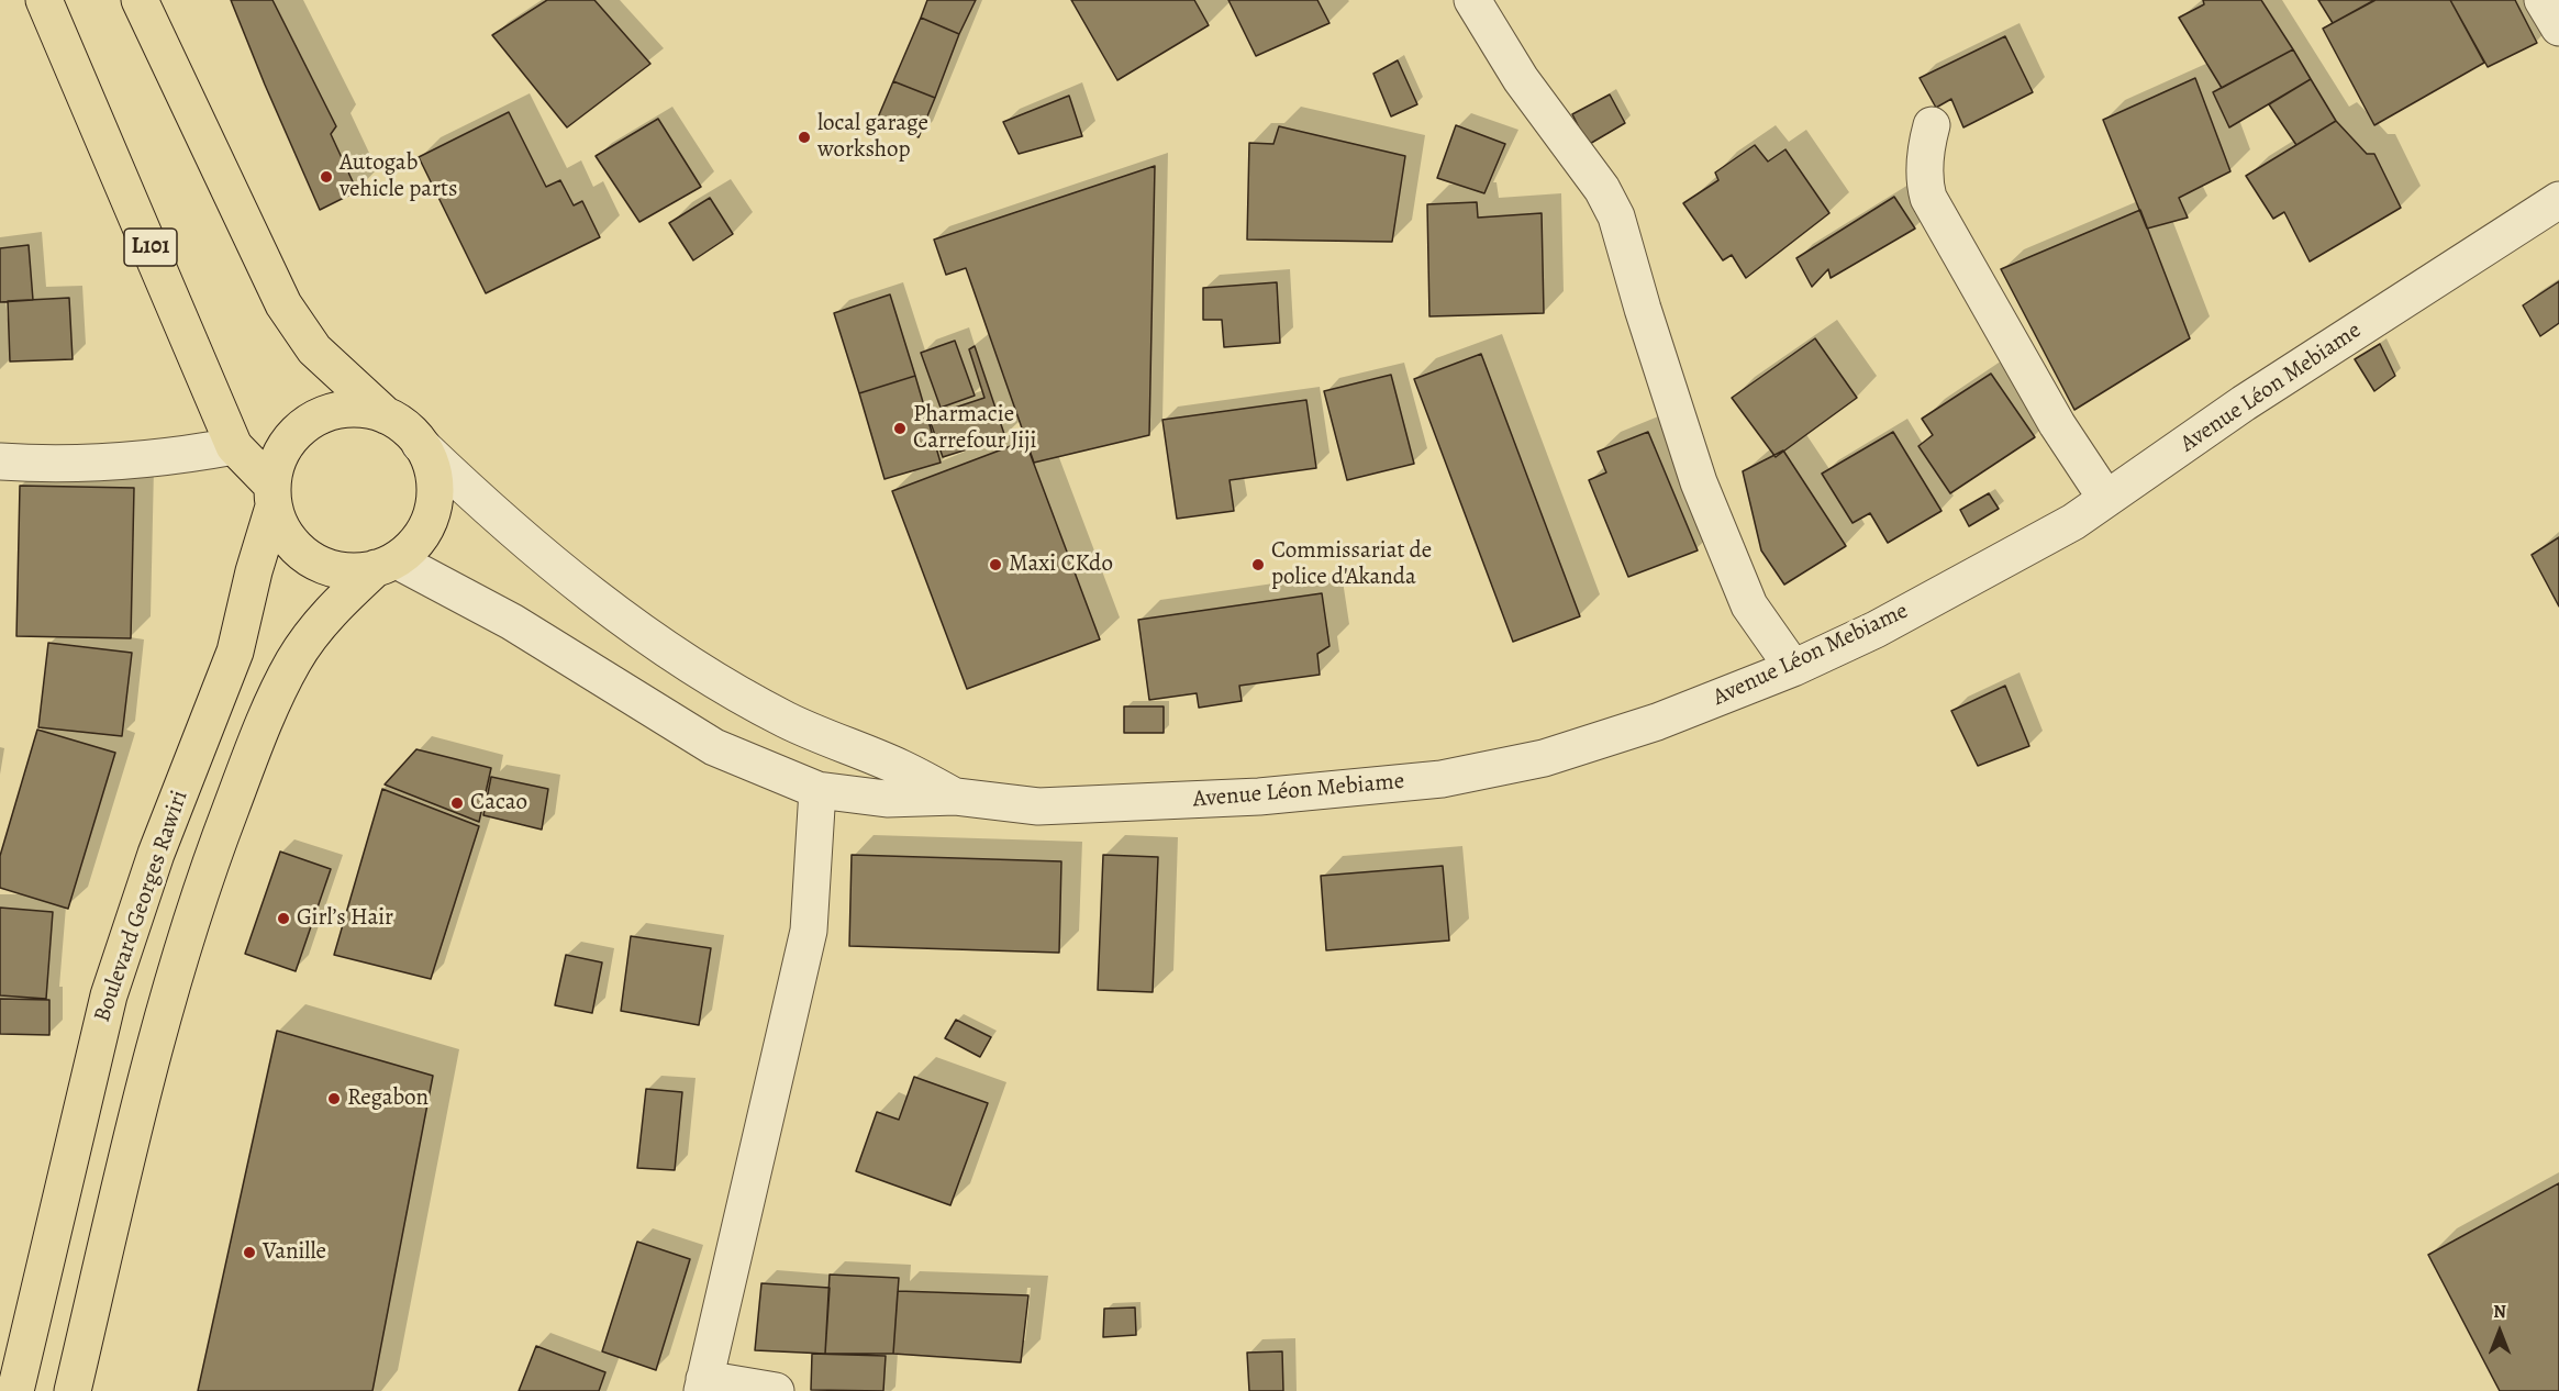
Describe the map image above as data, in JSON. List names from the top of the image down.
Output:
{
  "streets": {
    "main road": ["L101", "Boulevard Georges Rawiri"],
    "street": ["Avenue Léon Mebiame"]
  },
  "crossings": [
    ["L101", "Boulevard Georges Rawiri"]
  ],
  "places": [
    "local garage workshop",
    "Autogab vehicle parts",
    "Pharmacie Carrefour Jiji",
    "Maxi CKdo",
    "Commissariat de police d'Akanda",
    "Cacao",
    "Girl’s Hair",
    "Regabon",
    "Vanille"
  ],
  "north": "top"
}
